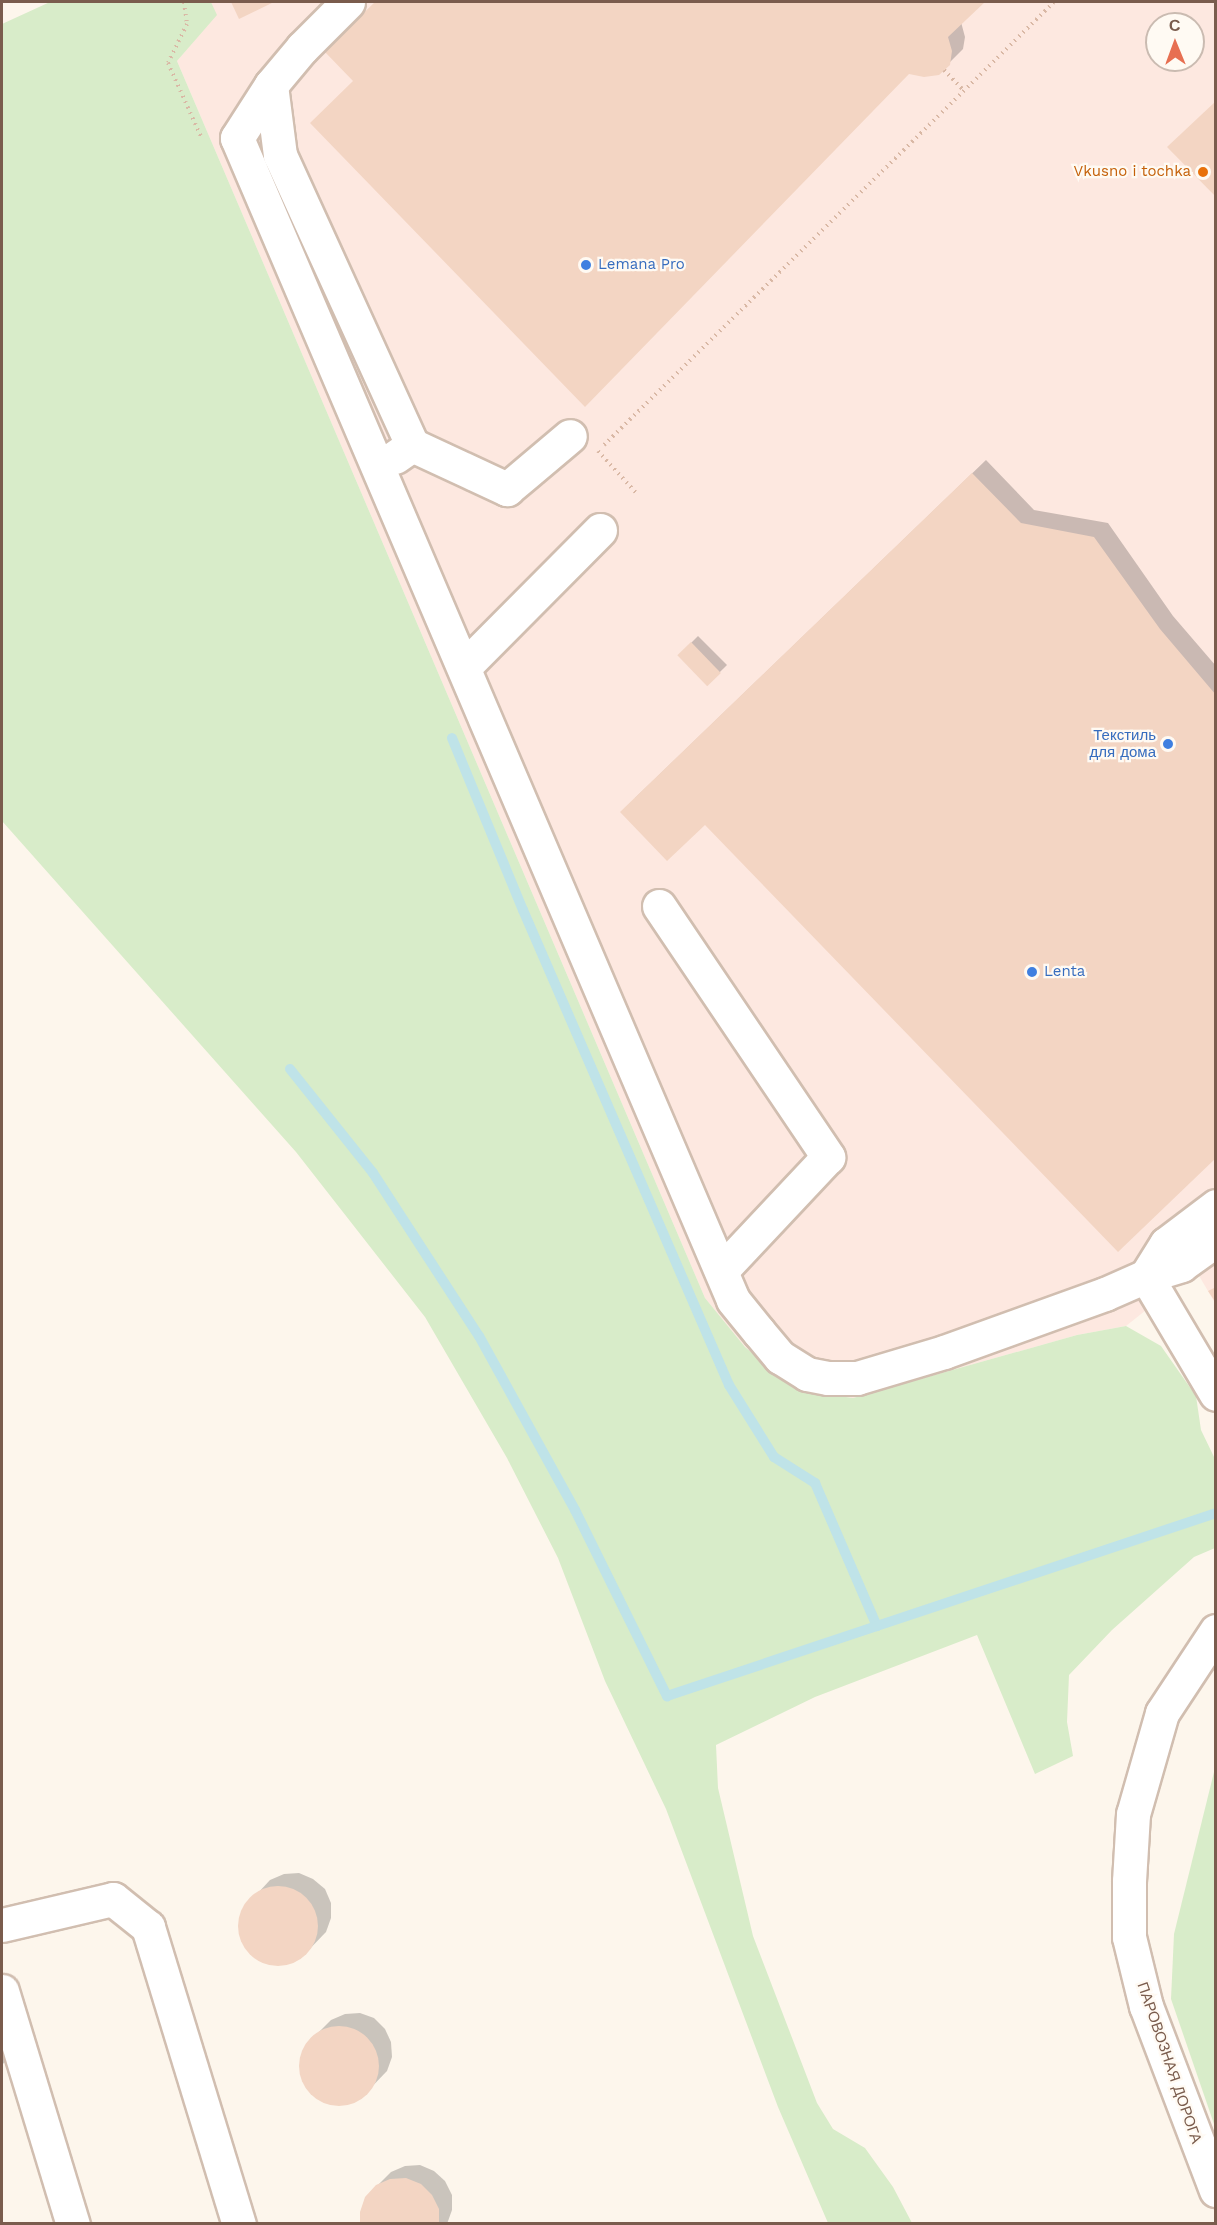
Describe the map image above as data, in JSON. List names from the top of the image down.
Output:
{
  "streets": {
    "street": ["ПАРОВОЗНАЯ ДОРОГА"]
  },
  "places": [
    "Vkusno i tochka",
    "Lemana Pro",
    "Текстиль для дома",
    "Lenta"
  ],
  "north": "top"
}
